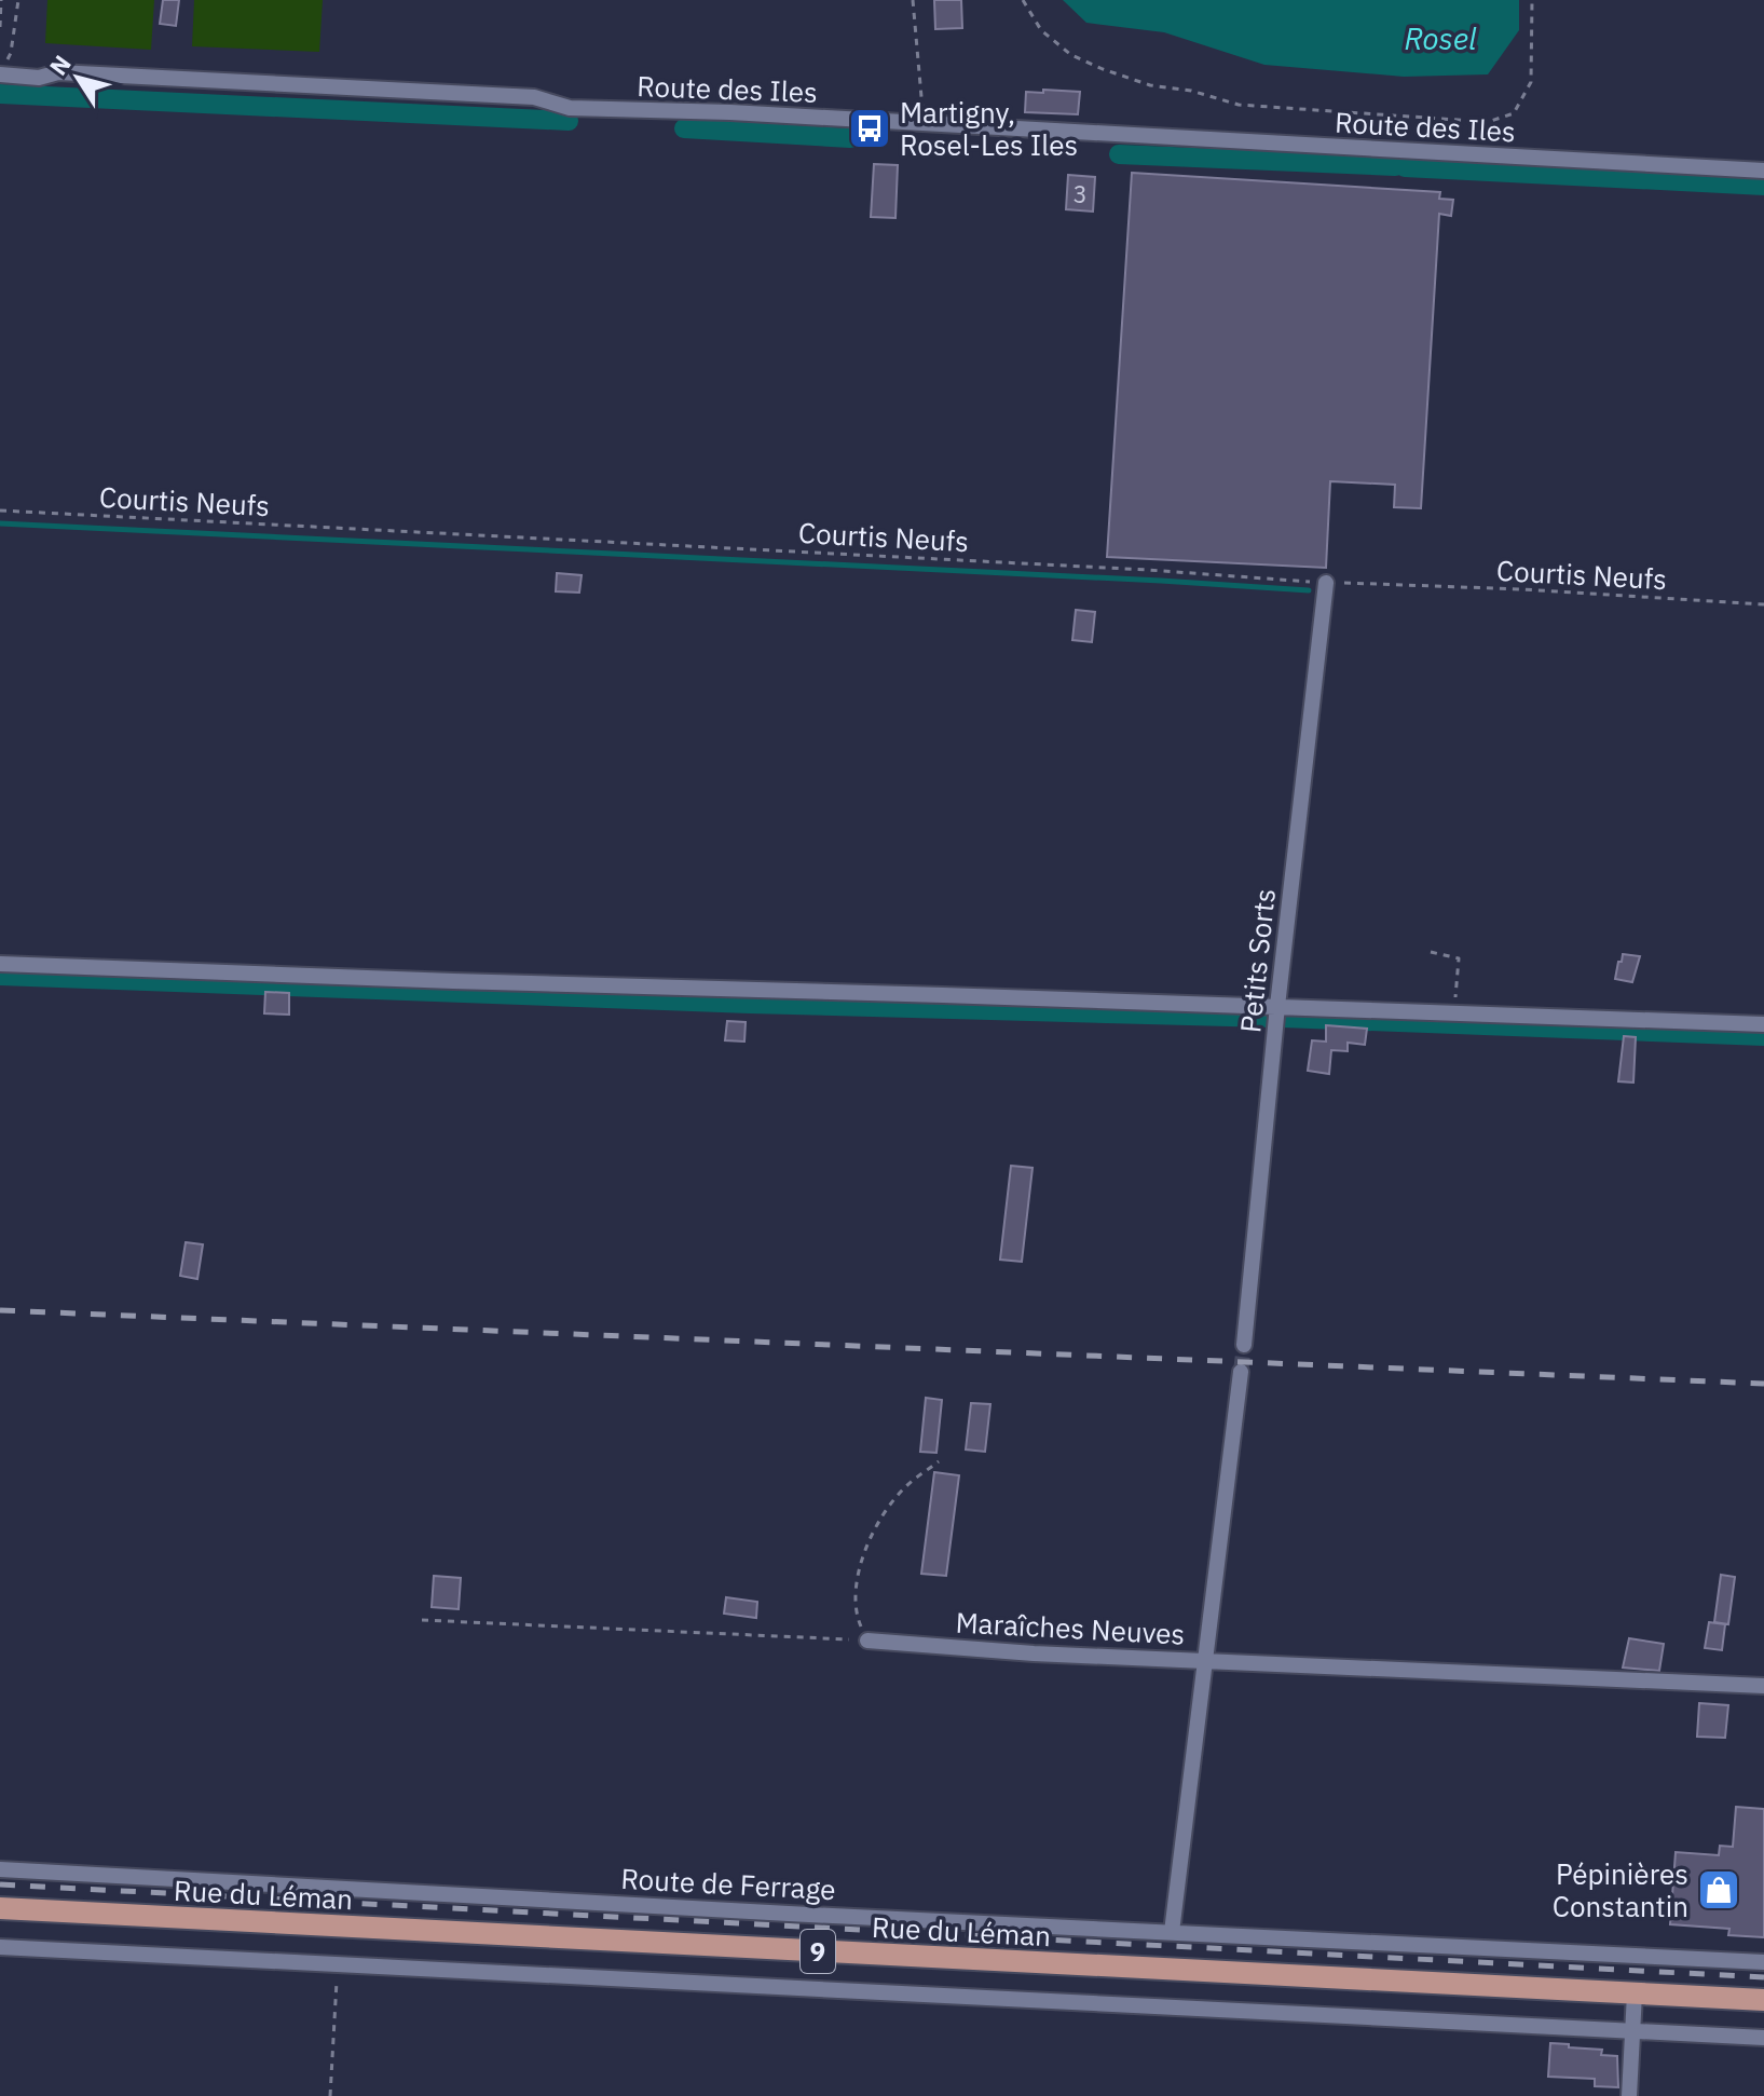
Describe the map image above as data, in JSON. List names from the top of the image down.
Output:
{
  "streets": {
    "main road": ["Rue du Léman", "9"],
    "street": [
      "Route des Iles",
      "Petits Sorts",
      "Maraîches Neuves",
      "Route de Ferrage"
    ],
    "path": ["Courtis Neufs"]
  },
  "crossings": [
    ["Courtis Neufs", "Petits Sorts"],
    ["Maraîches Neuves", "Route de Ferrage"]
  ],
  "water": ["Rosel"],
  "places": {
    "bus stop": ["Martigny, Rosel-Les Iles"],
    "shop": ["Pépinières Constantin"]
  },
  "house_numbers": ["3"],
  "north": "top left"
}
